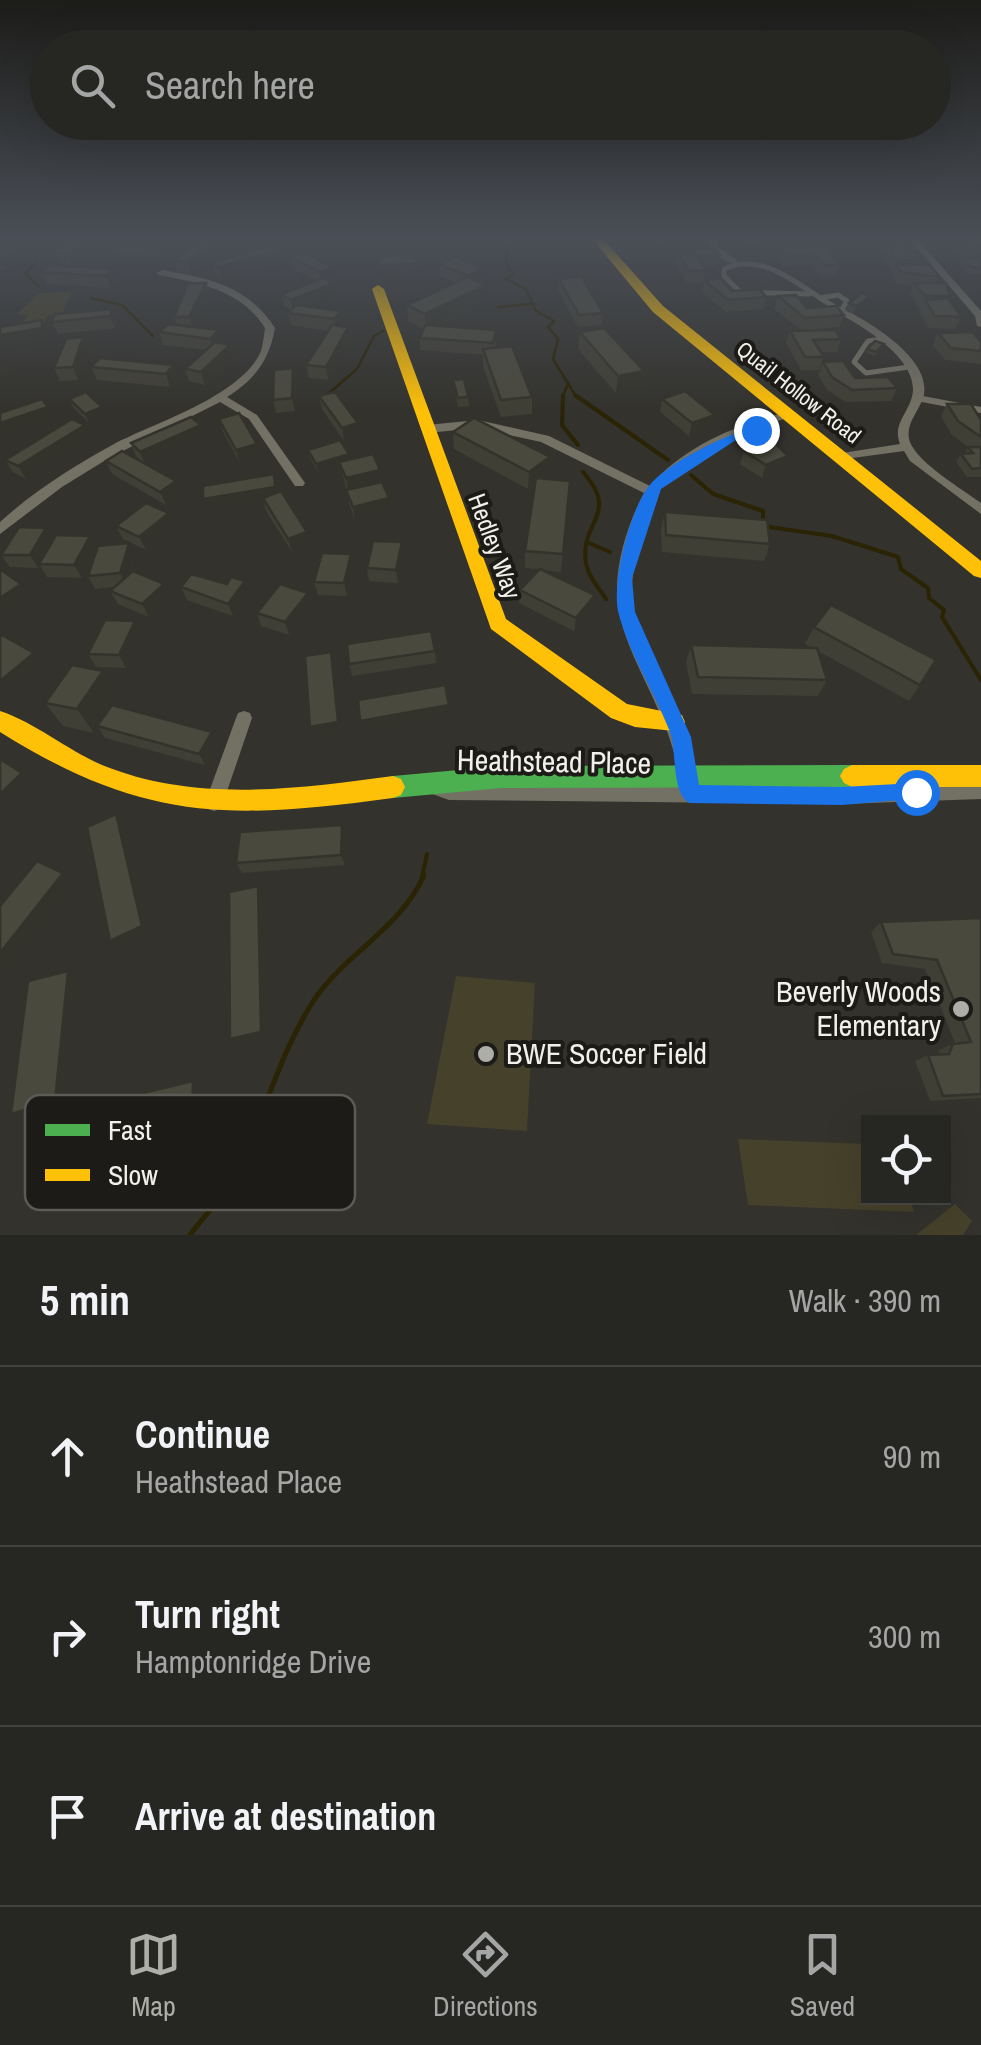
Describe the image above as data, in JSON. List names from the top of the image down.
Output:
{
  "streets": {
    "street": ["Quail Hollow Road", "Hedley Way", "Heathstead Place"]
  },
  "places": ["Beverly Woods Elementary", "BWE Soccer Field"],
  "legend": ["Fast", "Slow"],
  "page": {
    "search": "Search here",
    "heading": ["5 min", "Walk · 390 m"],
    "list": [
      ["Continue", "Heathstead Place", "90 m"],
      ["Turn right", "Hamptonridge Drive", "300 m"],
      "Arrive at destination"
    ],
    "nav": ["Map", "Directions", "Saved"]
  }
}
